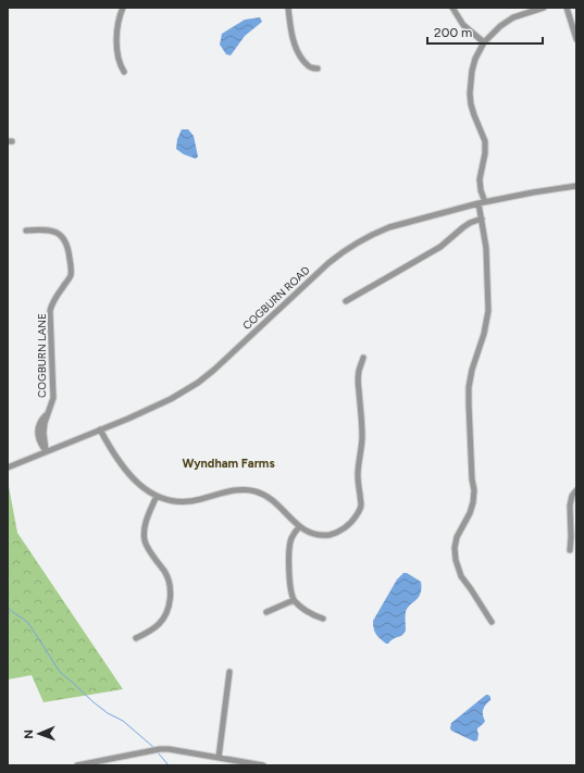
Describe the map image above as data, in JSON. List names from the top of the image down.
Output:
{
  "streets": {
    "street": ["COGBURN ROAD", "COGBURN LANE"]
  },
  "crossings": [
    ["COGBURN ROAD", "COGBURN LANE"]
  ],
  "districts": ["Wyndham Farms"],
  "scale_bar": "200 m",
  "north": "left"
}
